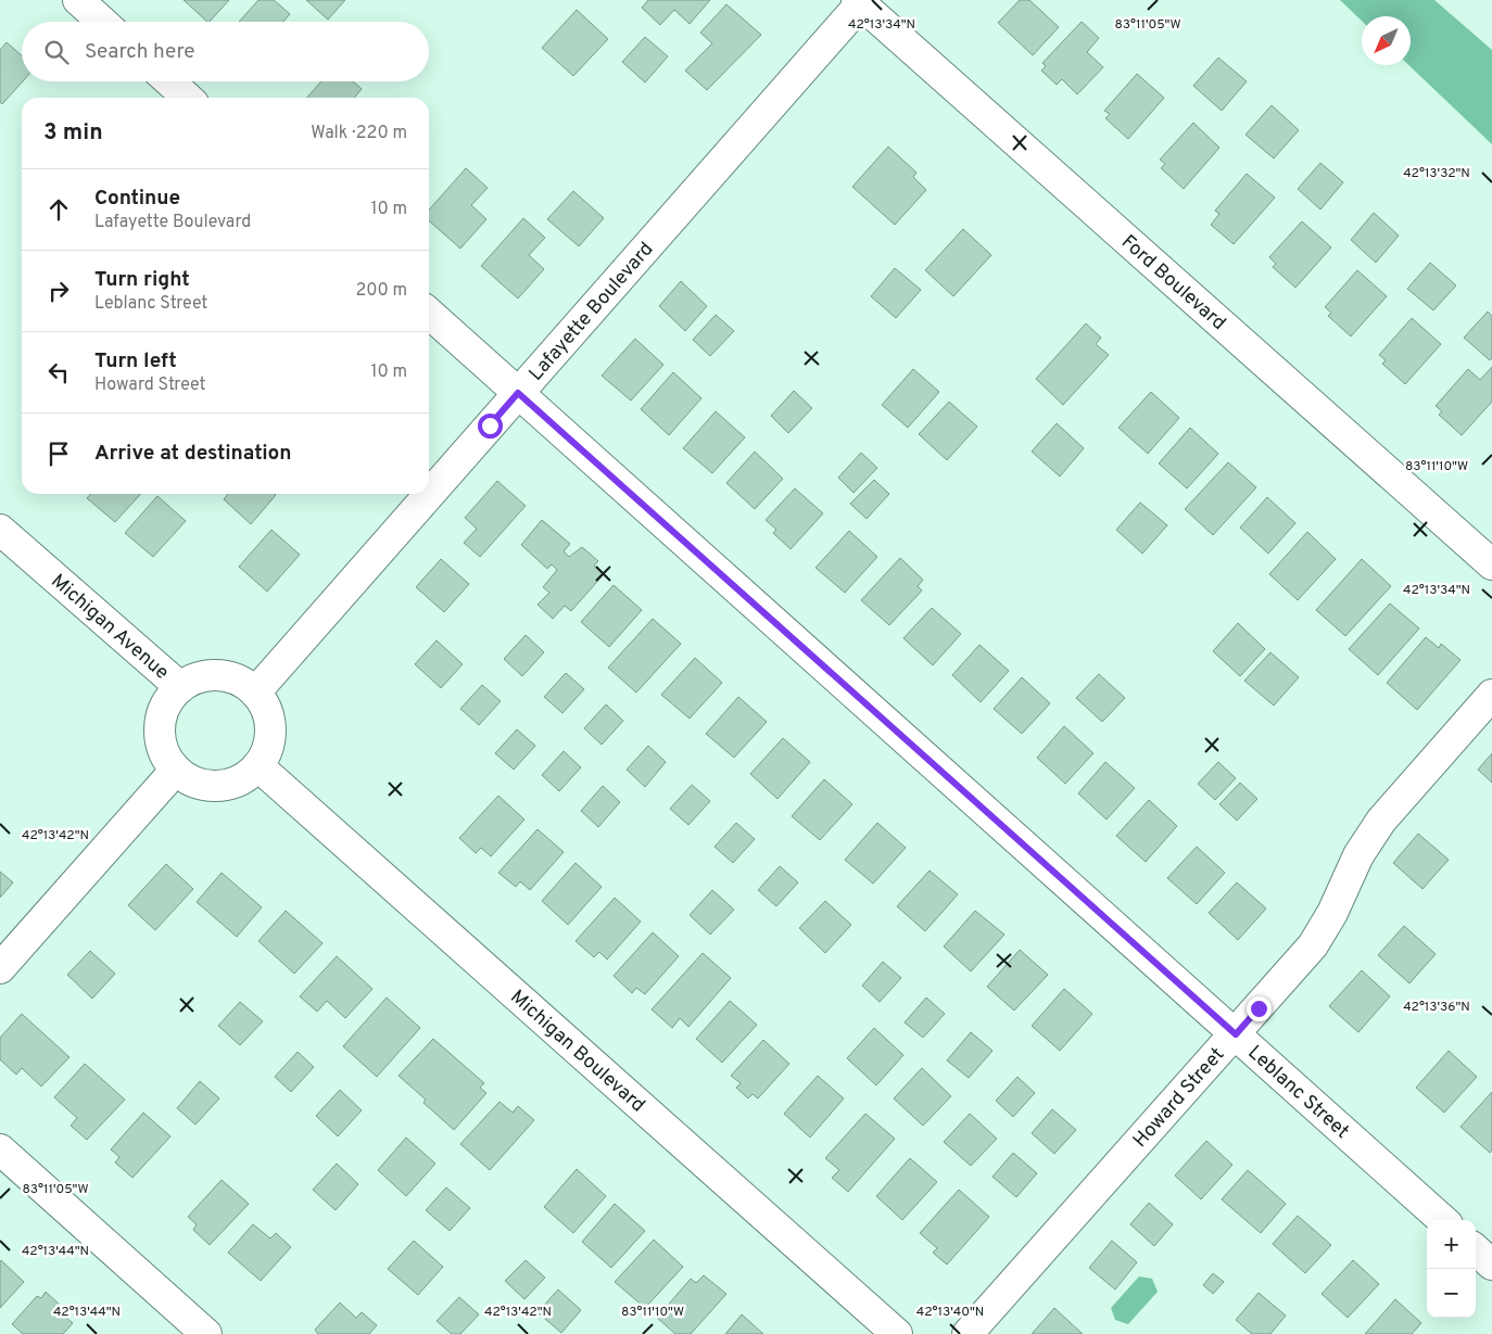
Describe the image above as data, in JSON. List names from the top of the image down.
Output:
{
  "streets": {
    "street": [
      "Ford Boulevard",
      "Lafayette Boulevard",
      "Michigan Avenue",
      "Michigan Boulevard",
      "Leblanc Street",
      "Howard Street"
    ]
  },
  "crossings": [
    ["Ford Boulevard", "Lafayette Boulevard"],
    ["Lafayette Boulevard", "Michigan Avenue"],
    ["Lafayette Boulevard", "Michigan Boulevard"],
    ["Lafayette Boulevard", "Leblanc Street"],
    ["Michigan Avenue", "Michigan Boulevard"],
    ["Leblanc Street", "Howard Street"]
  ],
  "north": "bottom left",
  "page": {
    "search": "Search here",
    "heading": ["3 min", "Walk · 220 m"],
    "list": [
      ["Continue", "Lafayette Boulevard", "10 m"],
      ["Turn right", "Leblanc Street", "200 m"],
      ["Turn left", "Howard Street", "10 m"],
      "Arrive at destination"
    ],
    "map_buttons": ["+", "−"]
  },
  "coordinates": [
    "42°13'34\"N",
    "83°11'05\"W",
    "42°13'32\"N",
    "83°11'10\"W",
    "42°13'42\"N",
    "42°13'36\"N",
    "42°13'44\"N",
    "42°13'40\"N"
  ]
}
